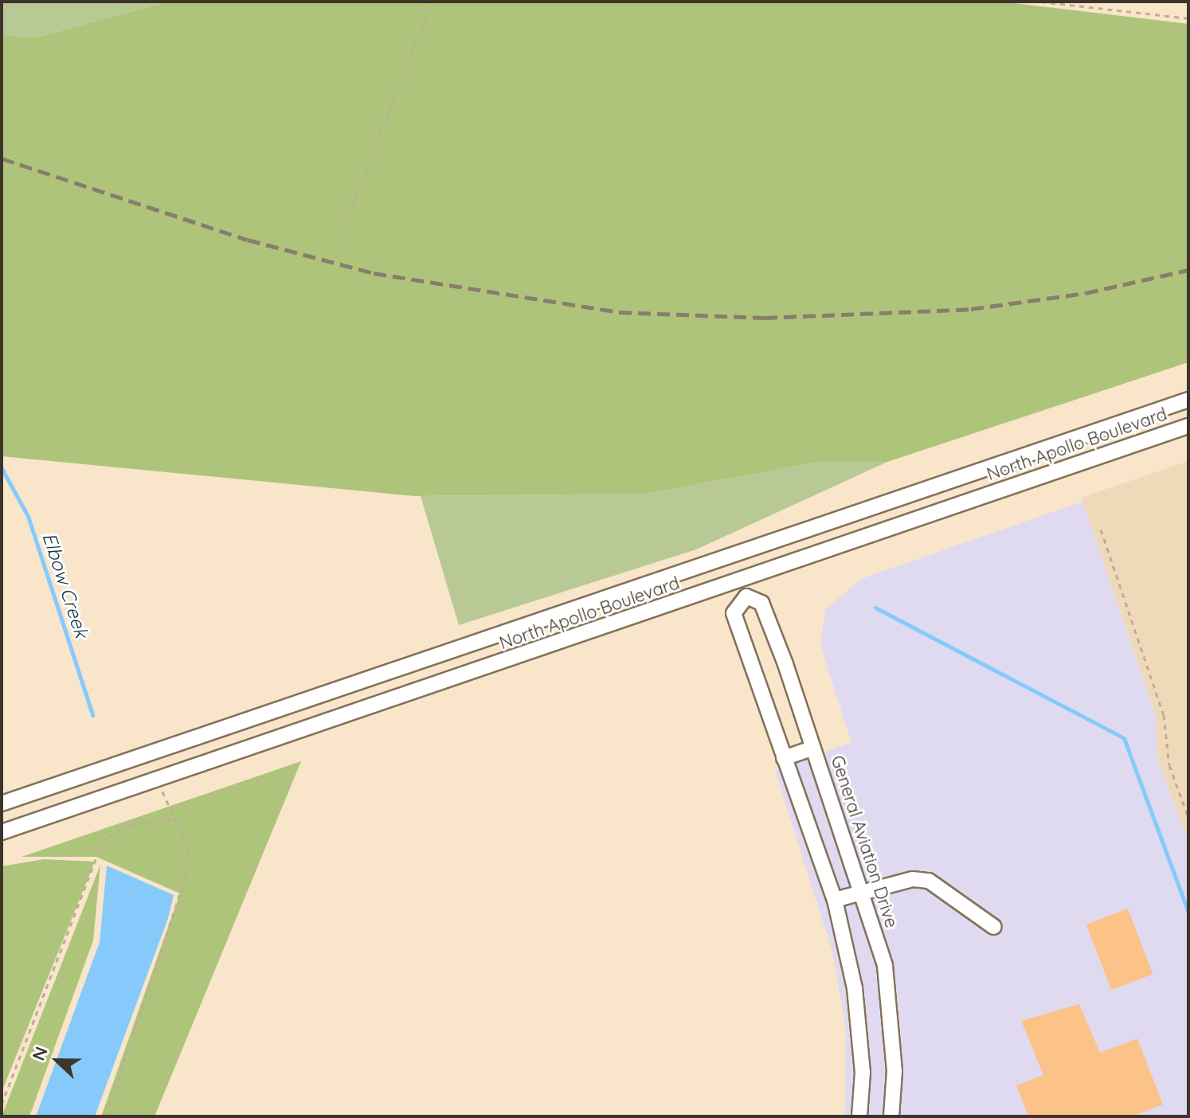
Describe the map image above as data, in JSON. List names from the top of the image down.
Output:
{
  "streets": {
    "street": ["North Apollo Boulevard", "General Aviation Drive"]
  },
  "crossings": [
    ["North Apollo Boulevard", "General Aviation Drive"]
  ],
  "water": ["Elbow Creek"],
  "north": "left"
}
